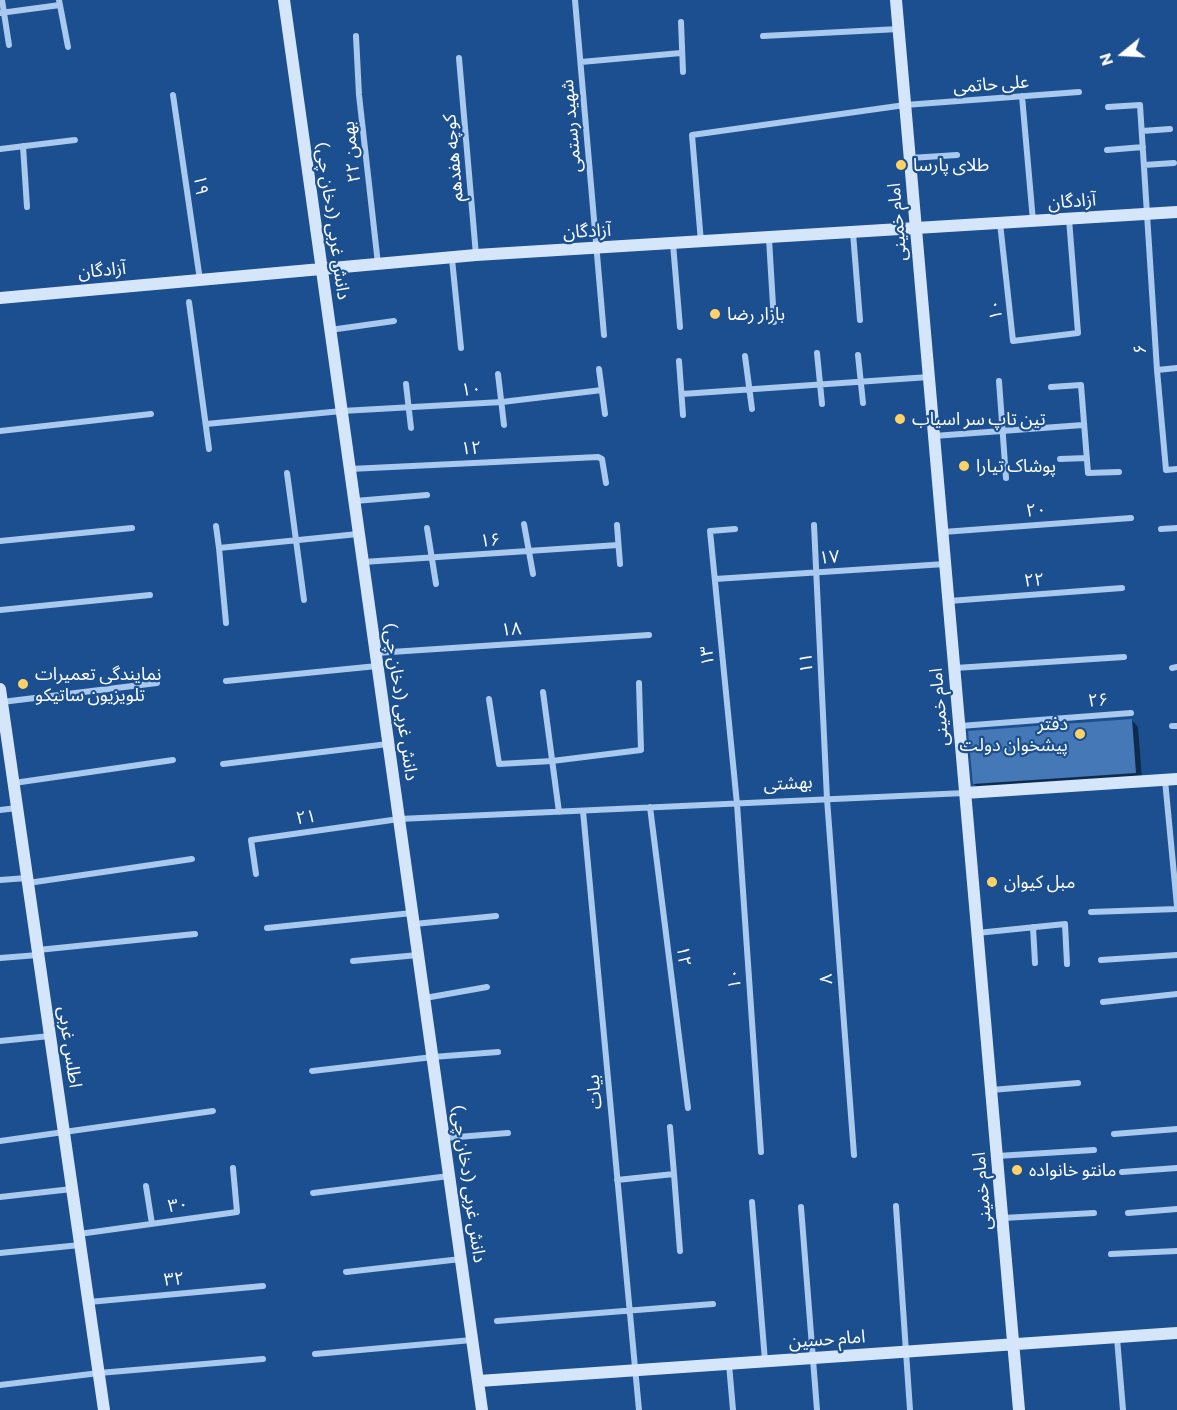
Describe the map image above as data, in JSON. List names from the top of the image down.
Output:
{
  "streets": {
    "street": [
      "علی حاتمی",
      "شهید رستمی",
      "۲۲ بهمن",
      "کوچه هفدهم",
      "۱۹",
      "آزادگان",
      "دانش غربی (دخان چی)",
      "امام خمینی",
      "۱۰",
      "۶",
      "۱۲",
      "۲۰",
      "۱۶",
      "۱۷",
      "۲۲",
      "۱۸",
      "۱۳",
      "۱۱",
      "۲۶",
      "بهشتی",
      "۲۱",
      "۸",
      "اطلس غربی",
      "بیات",
      "۳۰",
      "۳۲",
      "امام حسین"
    ]
  },
  "crossings": [
    ["علی حاتمی", "آزادگان"],
    ["علی حاتمی", "امام خمینی"],
    ["شهید رستمی", "آزادگان"],
    ["۲۲ بهمن", "آزادگان"],
    ["کوچه هفدهم", "آزادگان"],
    ["۱۹", "آزادگان"],
    ["آزادگان", "دانش غربی (دخان چی)"],
    ["آزادگان", "امام خمینی"],
    ["آزادگان", "۱۰"],
    ["آزادگان", "۶"],
    ["دانش غربی (دخان چی)", "۱۰"],
    ["دانش غربی (دخان چی)", "۱۲"],
    ["دانش غربی (دخان چی)", "۱۶"],
    ["دانش غربی (دخان چی)", "۱۸"],
    ["دانش غربی (دخان چی)", "بهشتی"],
    ["دانش غربی (دخان چی)", "۲۱"],
    ["دانش غربی (دخان چی)", "امام حسین"],
    ["امام خمینی", "۲۰"],
    ["امام خمینی", "۱۷"],
    ["امام خمینی", "۲۲"],
    ["امام خمینی", "۲۶"],
    ["امام خمینی", "بهشتی"],
    ["امام خمینی", "امام حسین"],
    ["۱۰", "۱۳"],
    ["۱۰", "بهشتی"],
    ["۱۲", "بهشتی"],
    ["۱۷", "۱۳"],
    ["۱۷", "۱۱"],
    ["۱۳", "بهشتی"],
    ["۱۱", "بهشتی"],
    ["۱۱", "۸"],
    ["بهشتی", "۲۱"],
    ["بهشتی", "۸"],
    ["بهشتی", "بیات"],
    ["اطلس غربی", "۳۰"],
    ["اطلس غربی", "۳۲"],
    ["بیات", "امام حسین"]
  ],
  "places": [
    "طلای پارسا",
    "بازار رضا",
    "تین تاپ سر اسیاب",
    "پوشاک تیارا",
    "نمایندگی تعمیرات تلویزیون ساتیکو",
    "دفتر پیشخوان دولت",
    "مبل کیوان",
    "مانتو خانواده"
  ],
  "north": "left"
}
